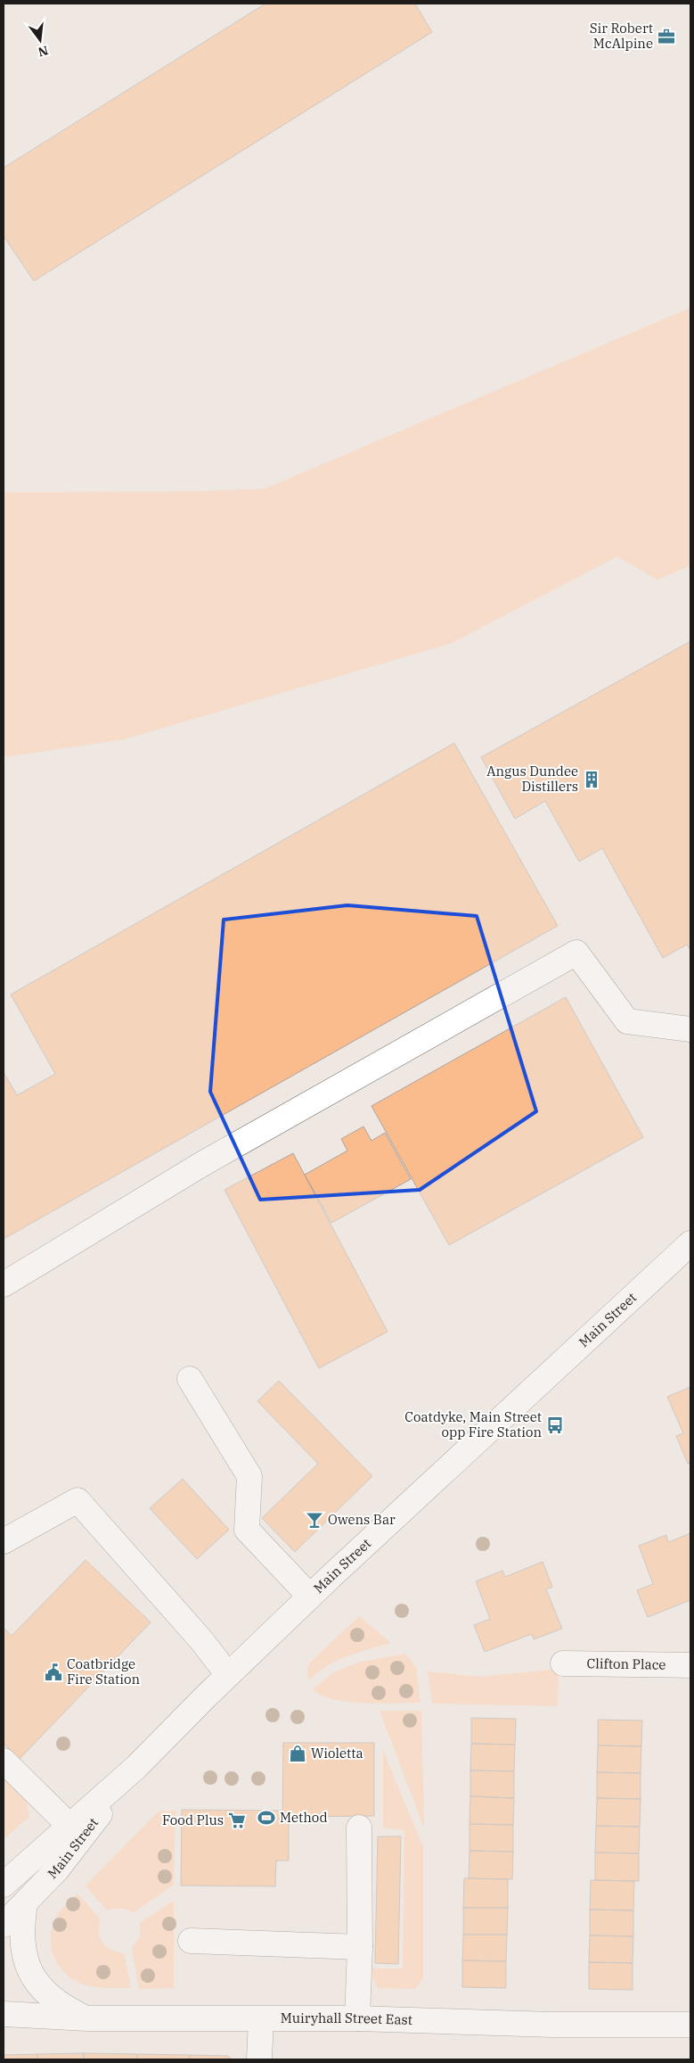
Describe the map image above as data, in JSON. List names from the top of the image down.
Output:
{
  "streets": {
    "main road": ["Main Street", "Clifton Place", "Muiryhall Street East"]
  },
  "places": {
    "office": ["Sir Robert McAlpine"],
    "building": ["Angus Dundee Distillers"],
    "bus stop": ["Coatdyke, Main Street opp Fire Station"],
    "bar": ["Owens Bar"],
    "public building": ["Coatbridge Fire Station"],
    "shop": ["Wioletta"],
    "sports": ["Method"],
    "supermarket": ["Food Plus"]
  },
  "north": "bottom"
}
